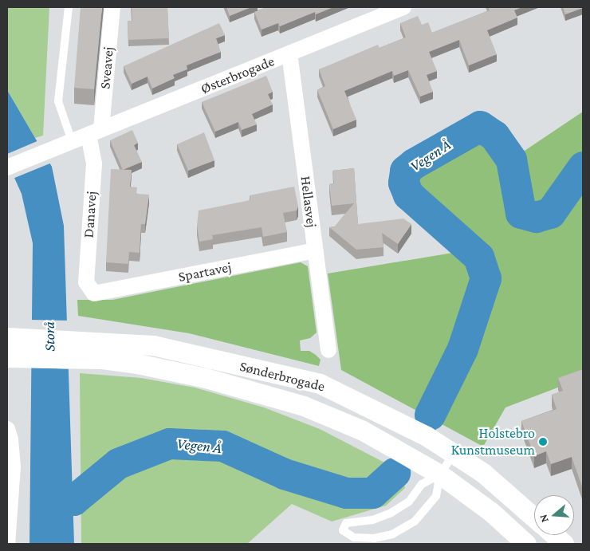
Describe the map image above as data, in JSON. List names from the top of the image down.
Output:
{
  "streets": {
    "street": [
      "Sveavej",
      "Østerbrogade",
      "Hellasvej",
      "Danavej",
      "Spartavej",
      "Sønderbrogade"
    ]
  },
  "crossings": [
    ["Sveavej", "Østerbrogade"],
    ["Sveavej", "Danavej"],
    ["Østerbrogade", "Hellasvej"],
    ["Østerbrogade", "Danavej"],
    ["Hellasvej", "Spartavej"],
    ["Danavej", "Spartavej"]
  ],
  "water": ["Vegen Å", "Storå"],
  "places": ["Holstebro Kunstmuseum"],
  "north": "left"
}
